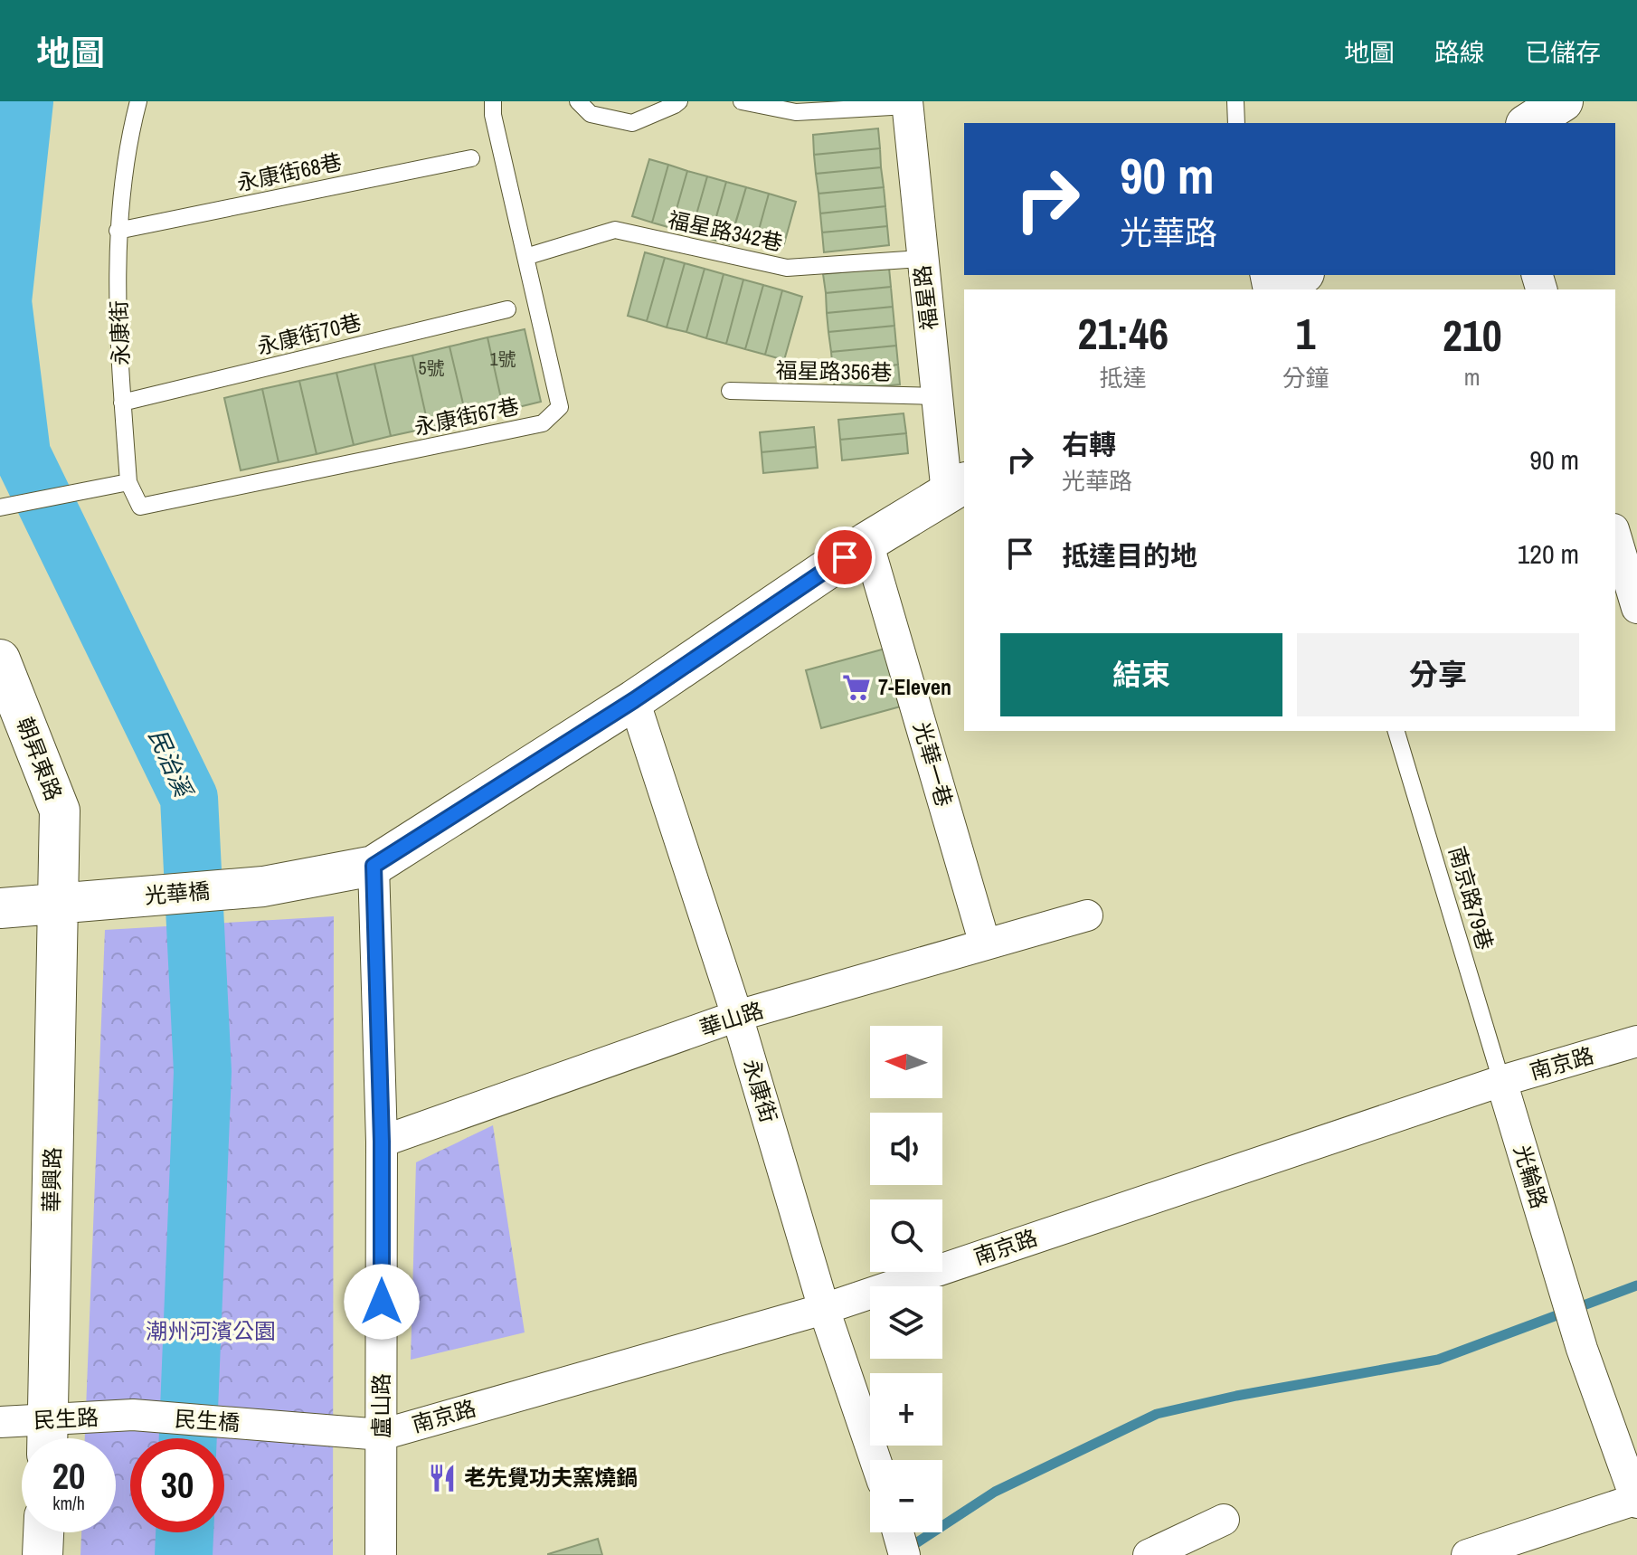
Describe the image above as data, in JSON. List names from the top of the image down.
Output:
{
  "streets": {
    "street": [
      "福星路",
      "永康街",
      "朝昇東路",
      "光華一巷",
      "光華橋",
      "華山路",
      "南京路",
      "光輪路",
      "華興路",
      "盧山路",
      "民生路",
      "民生橋"
    ],
    "lane": [
      "永康街68巷",
      "福星路342巷",
      "永康街70巷",
      "福星路356巷",
      "永康街67巷",
      "南京路79巷"
    ]
  },
  "crossings": [
    ["永康街68巷", "永康街"],
    ["福星路342巷", "福星路"],
    ["福星路342巷", "永康街67巷"],
    ["福星路", "福星路356巷"],
    ["永康街", "永康街70巷"],
    ["永康街", "永康街67巷"],
    ["永康街", "華山路"],
    ["永康街", "南京路"],
    ["朝昇東路", "光華橋"],
    ["朝昇東路", "華興路"],
    ["光華一巷", "華山路"],
    ["光華橋", "華興路"],
    ["光華橋", "盧山路"],
    ["南京路79巷", "南京路"],
    ["南京路79巷", "光輪路"],
    ["華山路", "盧山路"],
    ["南京路", "光輪路"],
    ["南京路", "盧山路"],
    ["南京路", "民生橋"],
    ["華興路", "民生路"],
    ["民生路", "民生橋"]
  ],
  "water": ["民治溪"],
  "parks": ["潮州河濱公園"],
  "places": {
    "supermarket": ["7-Eleven"],
    "restaurant": ["老先覺功夫窯燒鍋"]
  },
  "house_numbers": ["1號", "5號"],
  "north": "left",
  "page": {
    "header": "地圖",
    "nav": ["地圖", "路線", "已儲存"],
    "turn": ["90 m", "光華路"],
    "eta": [
      "21:46",
      "抵達",
      "1",
      "分鐘",
      "210",
      "m"
    ],
    "list": [
      {
        "name": "右轉",
        "note": "光華路",
        "value": "90 m"
      },
      {
        "name": "抵達目的地",
        "value": "120 m"
      }
    ],
    "buttons": ["結束", "分享"],
    "map_buttons": ["+", "−"],
    "speed": "20 km/h",
    "limit": "30"
  }
}
